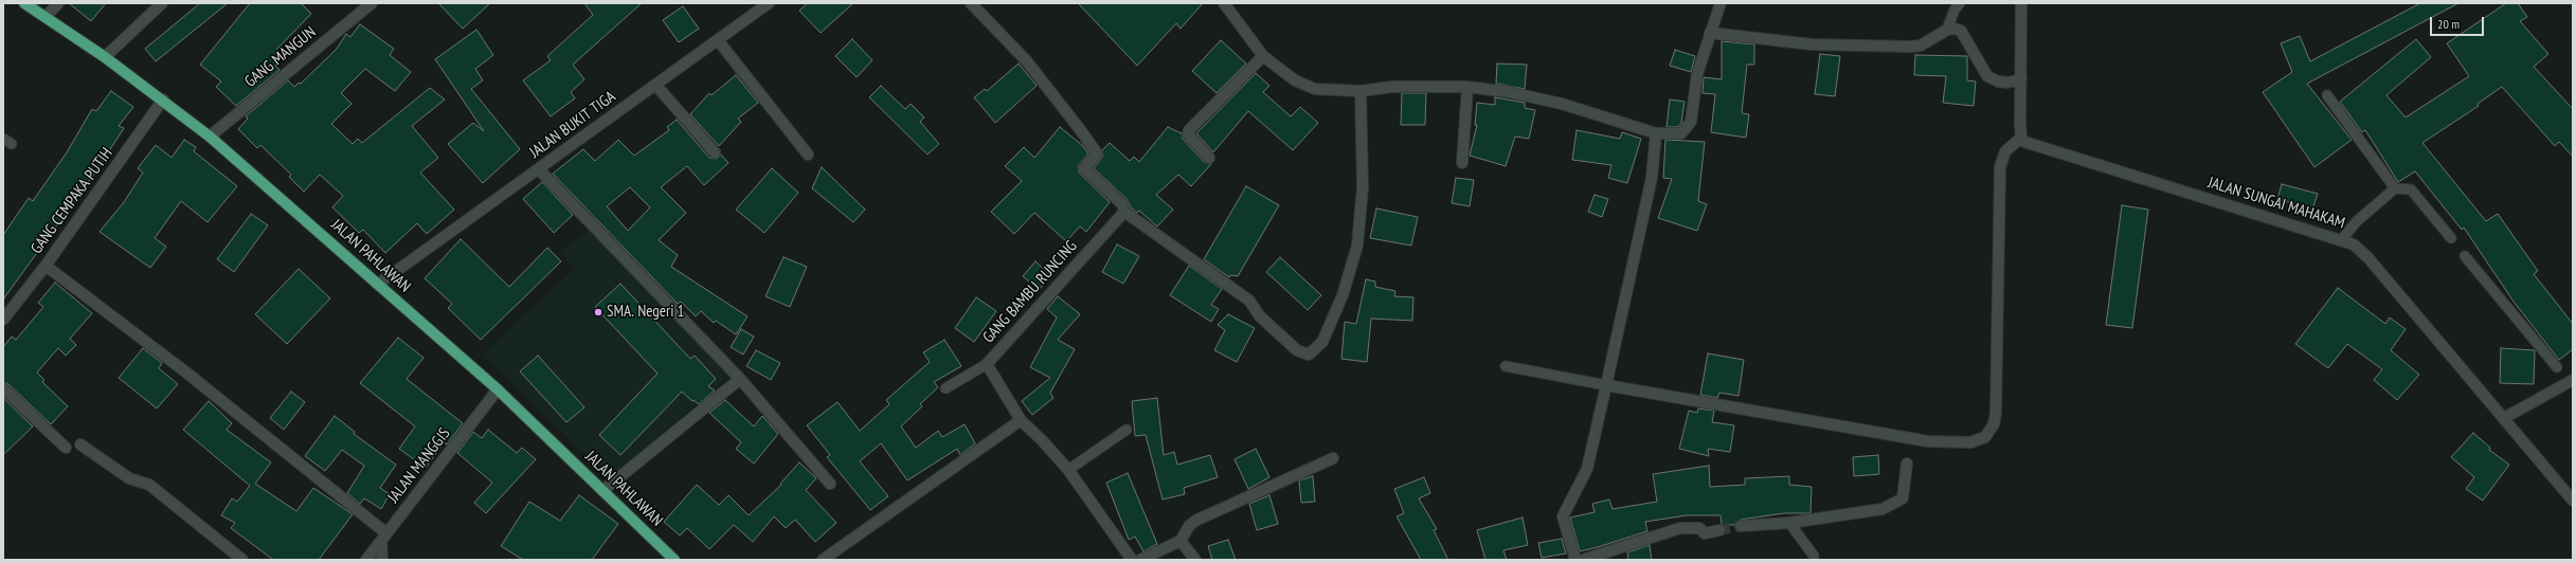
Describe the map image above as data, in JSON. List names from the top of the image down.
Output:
{
  "streets": {
    "main road": ["JALAN PAHLAWAN"],
    "street": [
      "GANG MANGUN",
      "JALAN BUKIT TIGA",
      "GANG CEMPAKA PUTIH",
      "JALAN SUNGAI MAHAKAM",
      "GANG BAMBU RUNCING",
      "JALAN MANGGIS"
    ]
  },
  "crossings": [
    ["GANG MANGUN", "JALAN PAHLAWAN"],
    ["JALAN BUKIT TIGA", "JALAN PAHLAWAN"],
    ["GANG CEMPAKA PUTIH", "JALAN PAHLAWAN"],
    ["JALAN PAHLAWAN", "JALAN MANGGIS"]
  ],
  "places": ["SMA. Negeri 1"],
  "scale_bar": "20 m"
}
